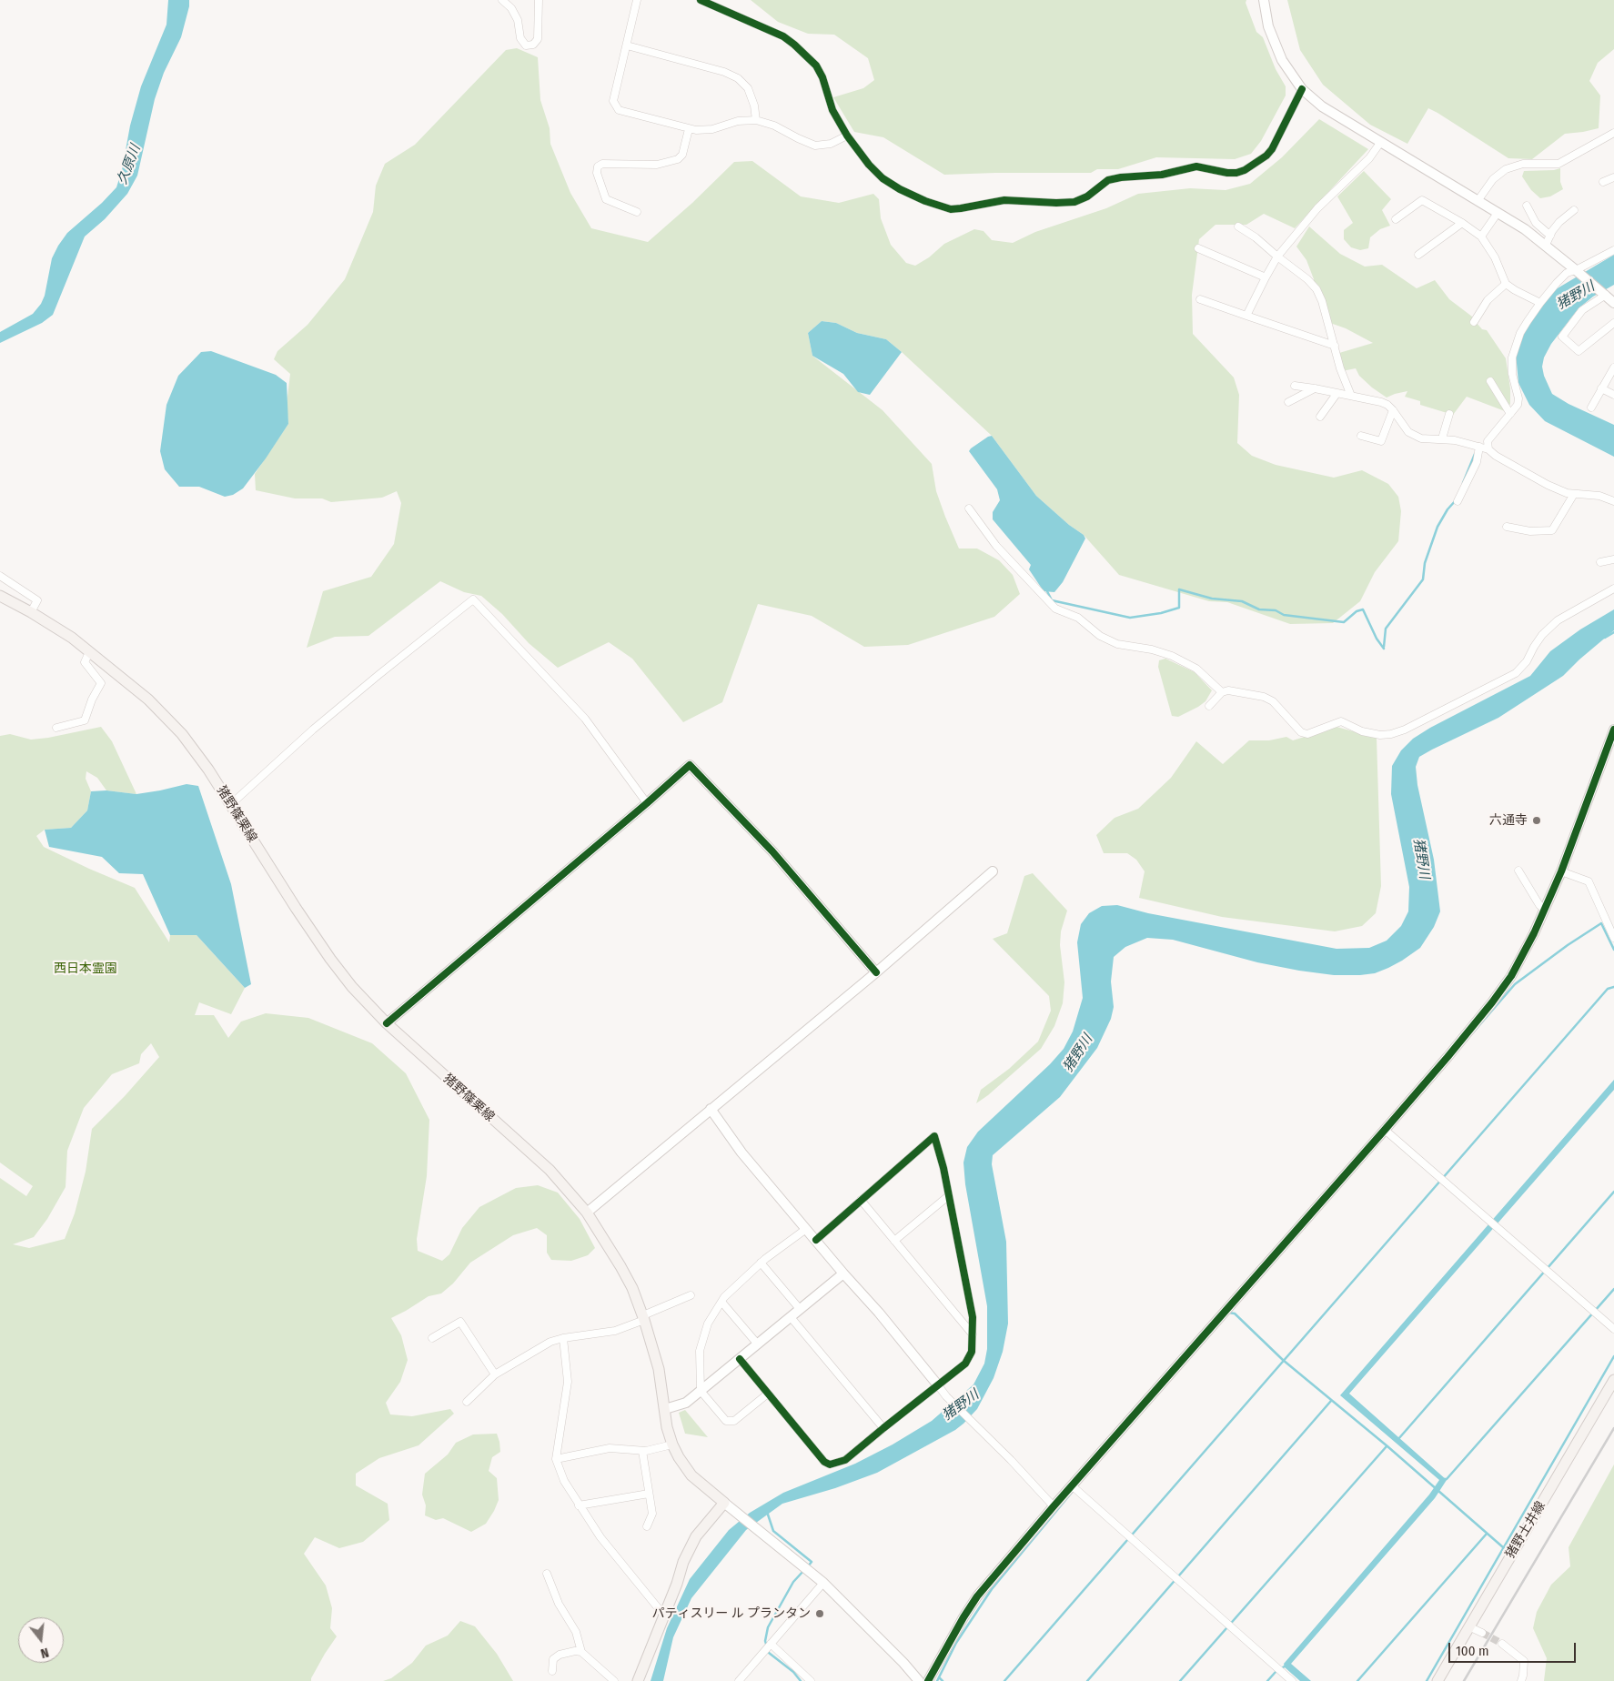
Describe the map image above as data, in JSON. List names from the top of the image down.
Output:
{
  "streets": {
    "main road": ["猪野篠栗線", "猪野土井線"]
  },
  "water": ["久原川", "猪野川"],
  "parks": ["西日本霊園"],
  "places": ["六通寺", "パティスリー ル プランタン"],
  "scale_bar": "100 m",
  "north": "bottom"
}
